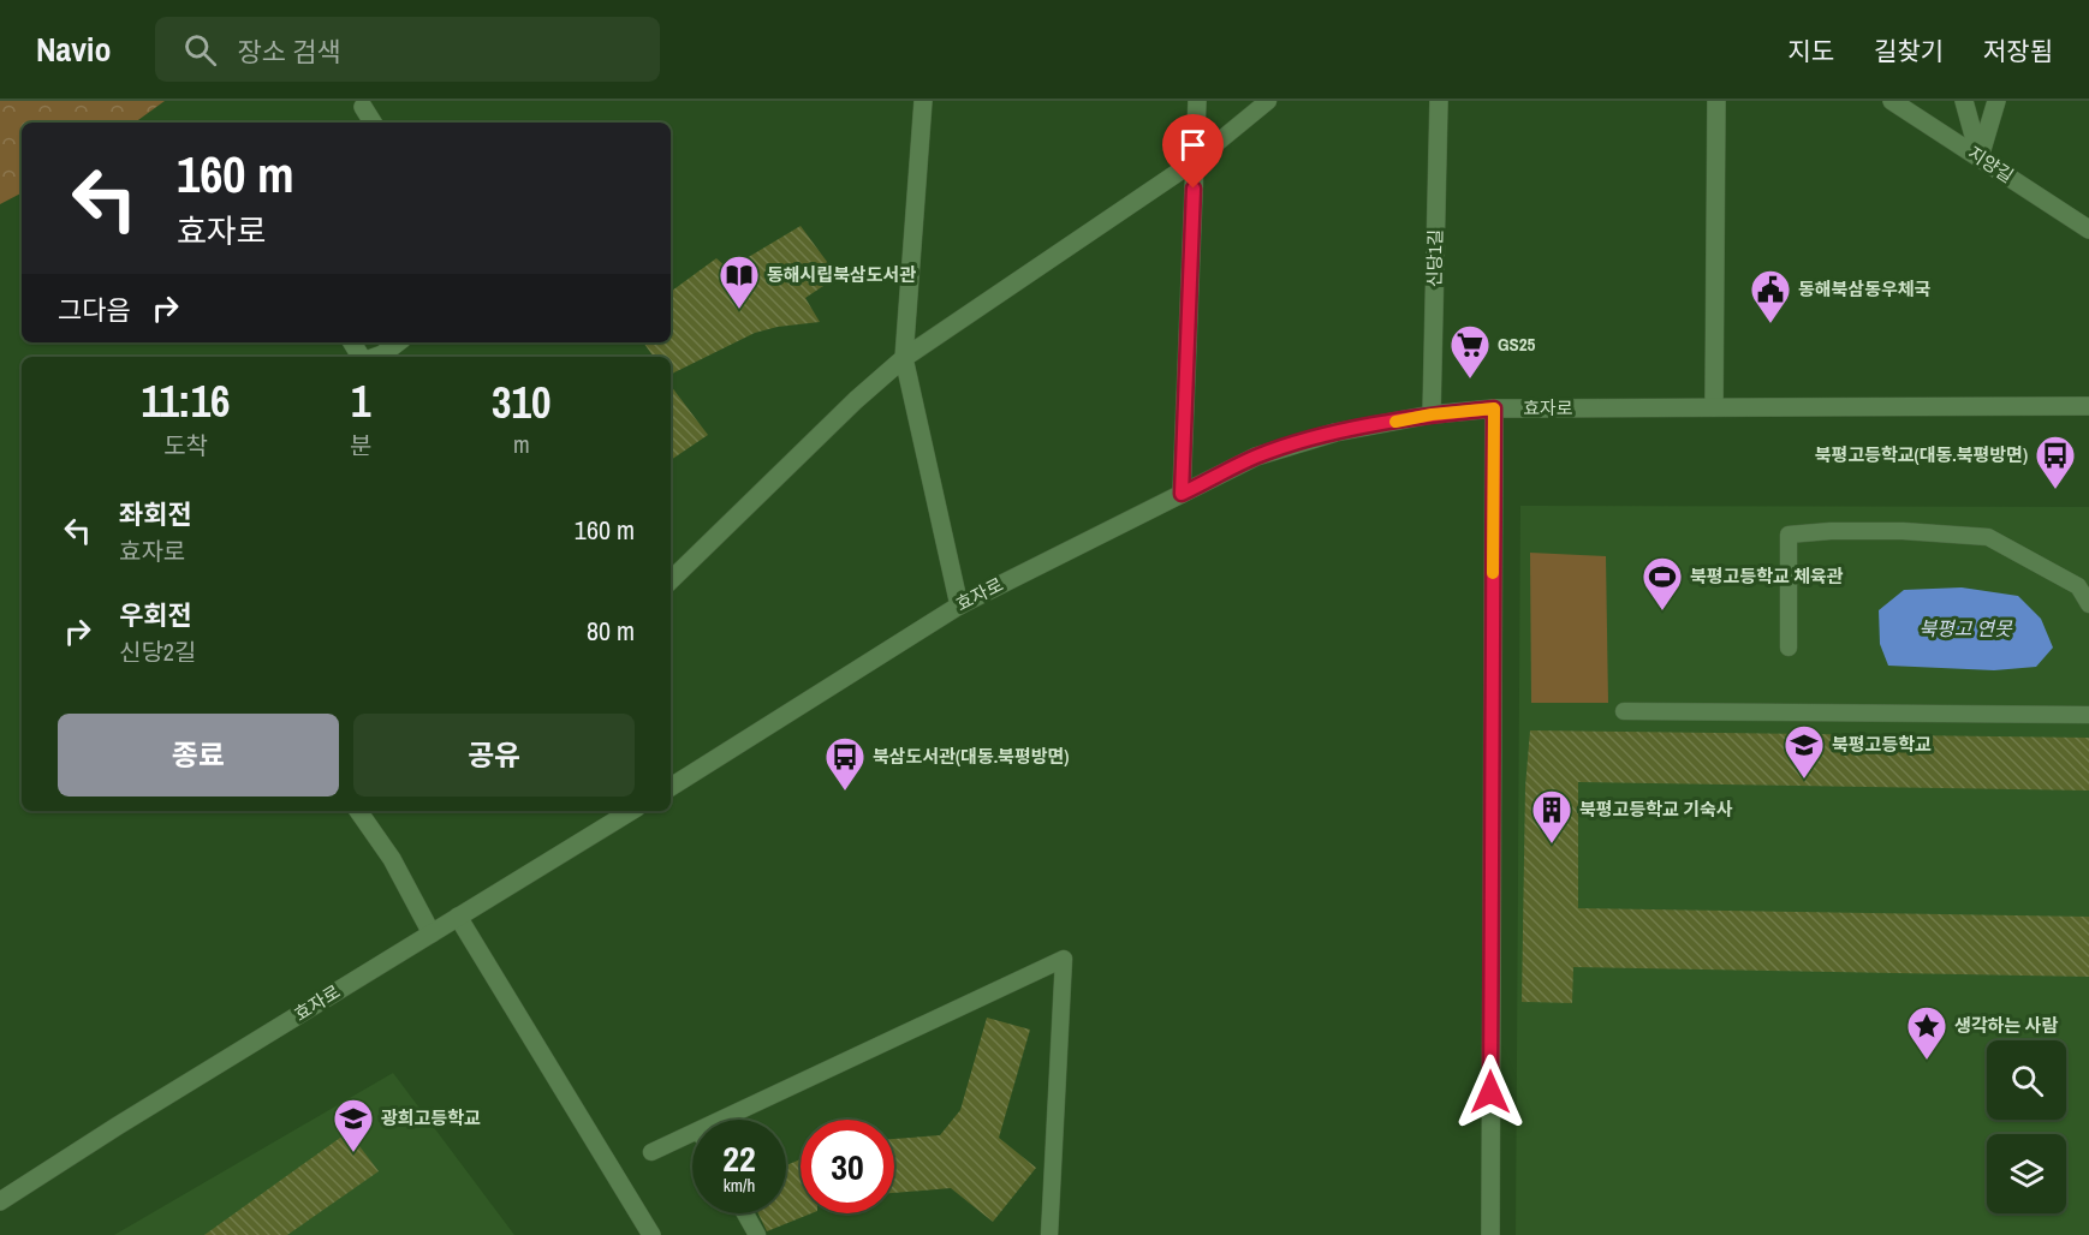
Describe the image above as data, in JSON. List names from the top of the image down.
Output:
{
  "streets": {
    "street": ["지양길", "신당1길", "효자로"]
  },
  "crossings": [
    ["신당1길", "효자로"]
  ],
  "water": ["북평고 연못"],
  "places": {
    "library": ["동해시립북삼도서관"],
    "public building": ["동해북삼동우체국"],
    "supermarket": ["GS25"],
    "bus stop": ["북평고등학교(대동.북평방면)", "북삼도서관(대동.북평방면)"],
    "sports": ["북평고등학교 체육관"],
    "school or university": ["북평고등학교", "광희고등학교"],
    "building": ["북평고등학교 기숙사"],
    "place": ["생각하는 사람"]
  },
  "page": {
    "header": "Navio",
    "search": "장소 검색",
    "nav": ["지도", "길찾기", "저장됨"],
    "turn": ["160 m", "효자로"],
    "then": "그다음",
    "eta": [
      "11:16",
      "도착",
      "1",
      "분",
      "310",
      "m"
    ],
    "list": [
      {
        "name": "좌회전",
        "note": "효자로",
        "value": "160 m"
      },
      {
        "name": "우회전",
        "note": "신당2길",
        "value": "80 m"
      }
    ],
    "buttons": ["종료", "공유"],
    "speed": "22 km/h",
    "limit": "30"
  }
}
